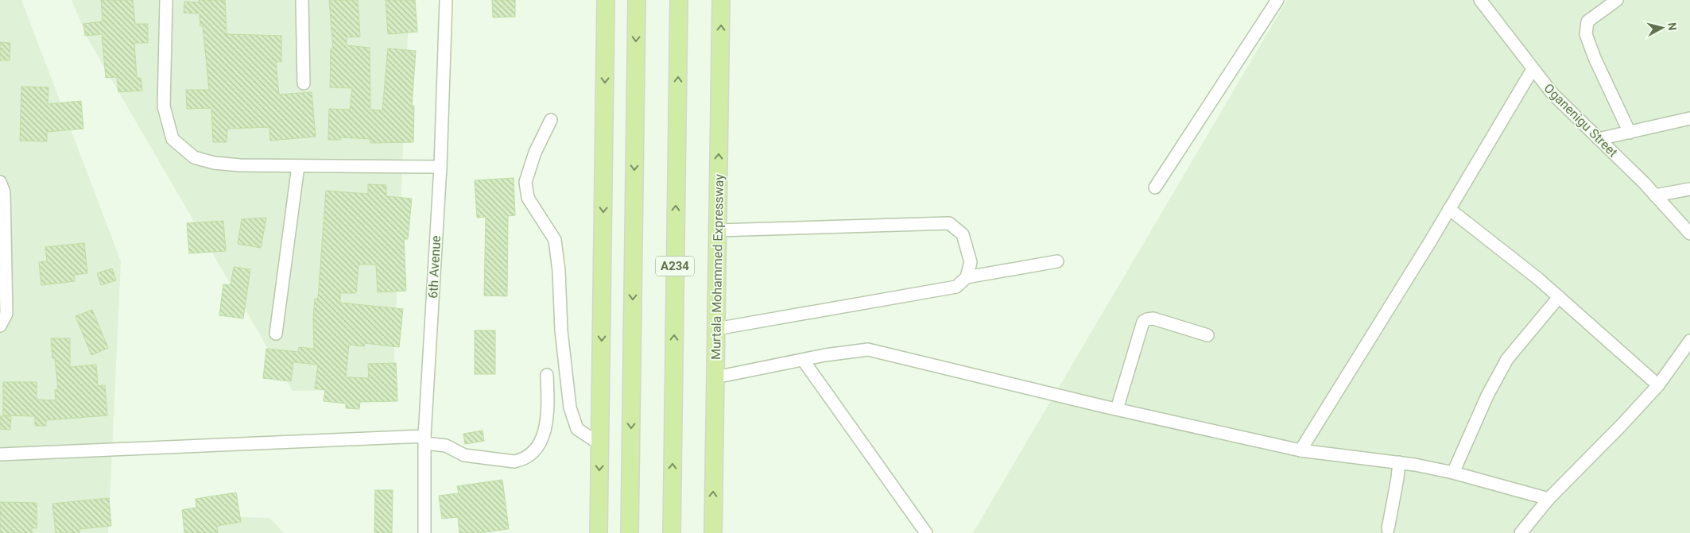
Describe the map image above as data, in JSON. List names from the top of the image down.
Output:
{
  "streets": {
    "highway": ["A234", "Murtala Mohammed Expressway"],
    "street": ["Oganenigu Street", "6th Avenue"]
  },
  "north": "right"
}
